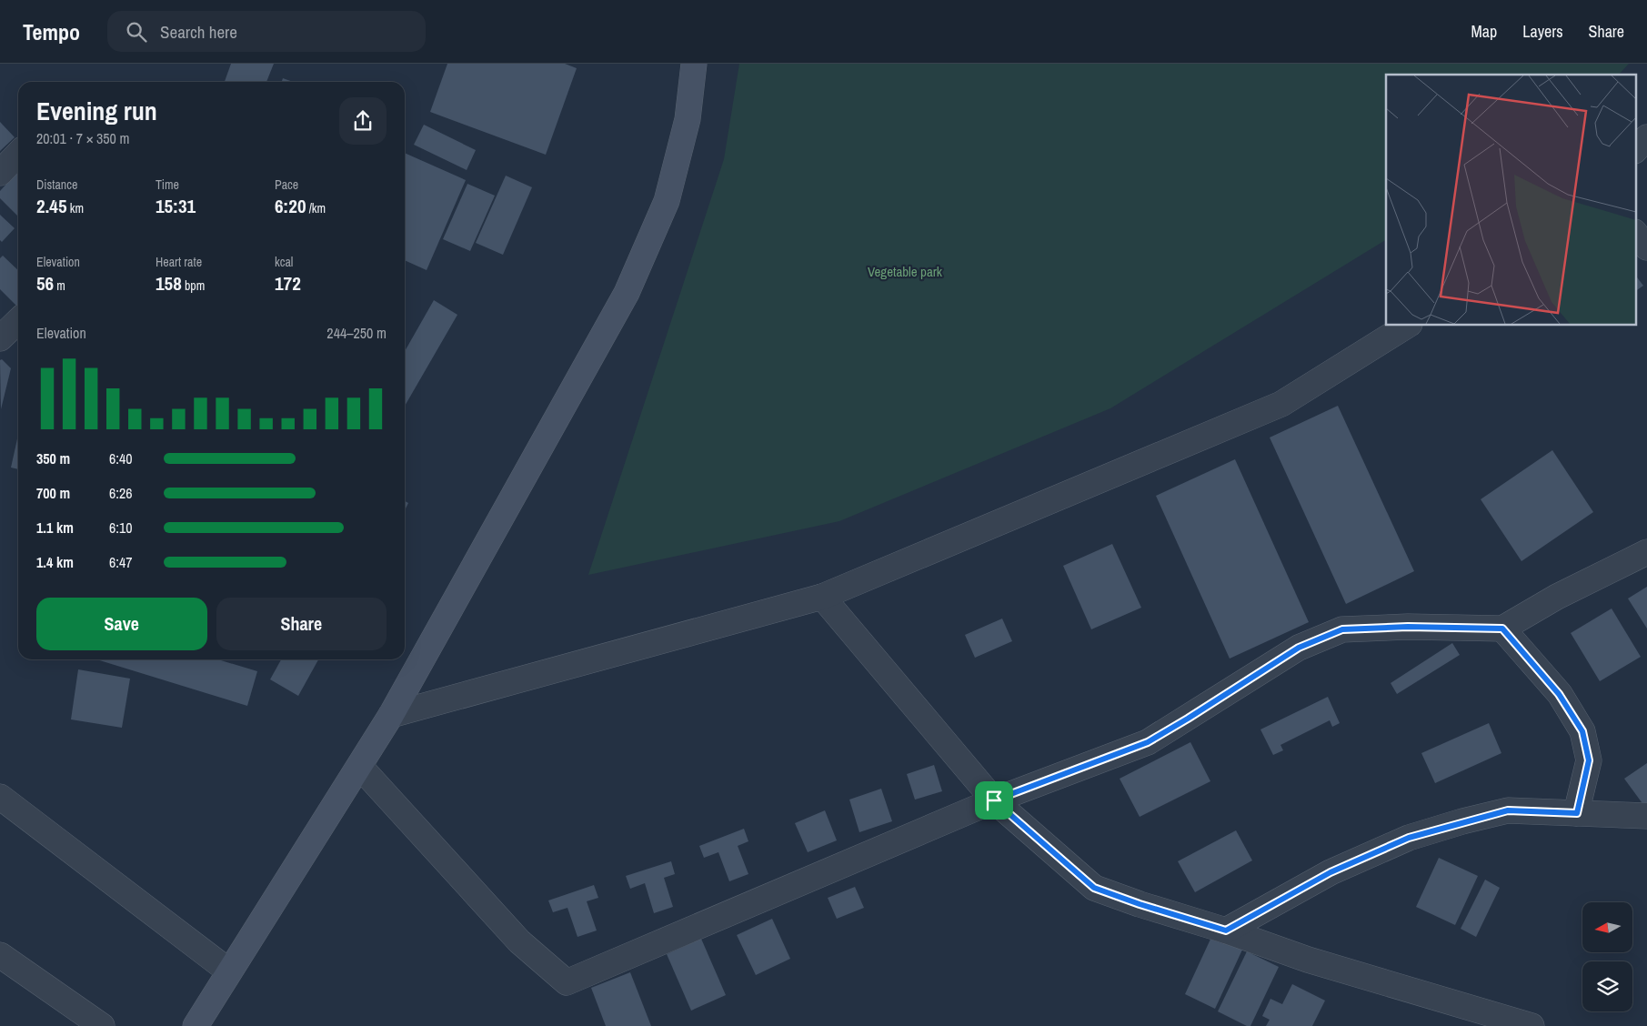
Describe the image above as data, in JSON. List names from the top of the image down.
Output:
{
  "parks": ["Vegetable park"],
  "north": "left",
  "page": {
    "header": "Tempo",
    "search": "Search here",
    "nav": ["Map", "Layers", "Share"],
    "heading": ["Evening run", "20:01 · 7 × 350 m"],
    "stats": [
      ["Distance", "2.45 km"],
      ["Time", "15:31"],
      ["Pace", "6:20 /km"],
      ["Elevation", "56 m"],
      ["Heart rate", "158 bpm"],
      ["kcal", "172"]
    ],
    "chart": ["Elevation", "244–250 m"],
    "list": [
      {
        "name": "350 m",
        "note": "6:40"
      },
      {
        "name": "700 m",
        "note": "6:26"
      },
      {
        "name": "1.1 km",
        "note": "6:10"
      },
      {
        "name": "1.4 km",
        "note": "6:47"
      }
    ],
    "buttons": ["Save", "Share"]
  }
}
